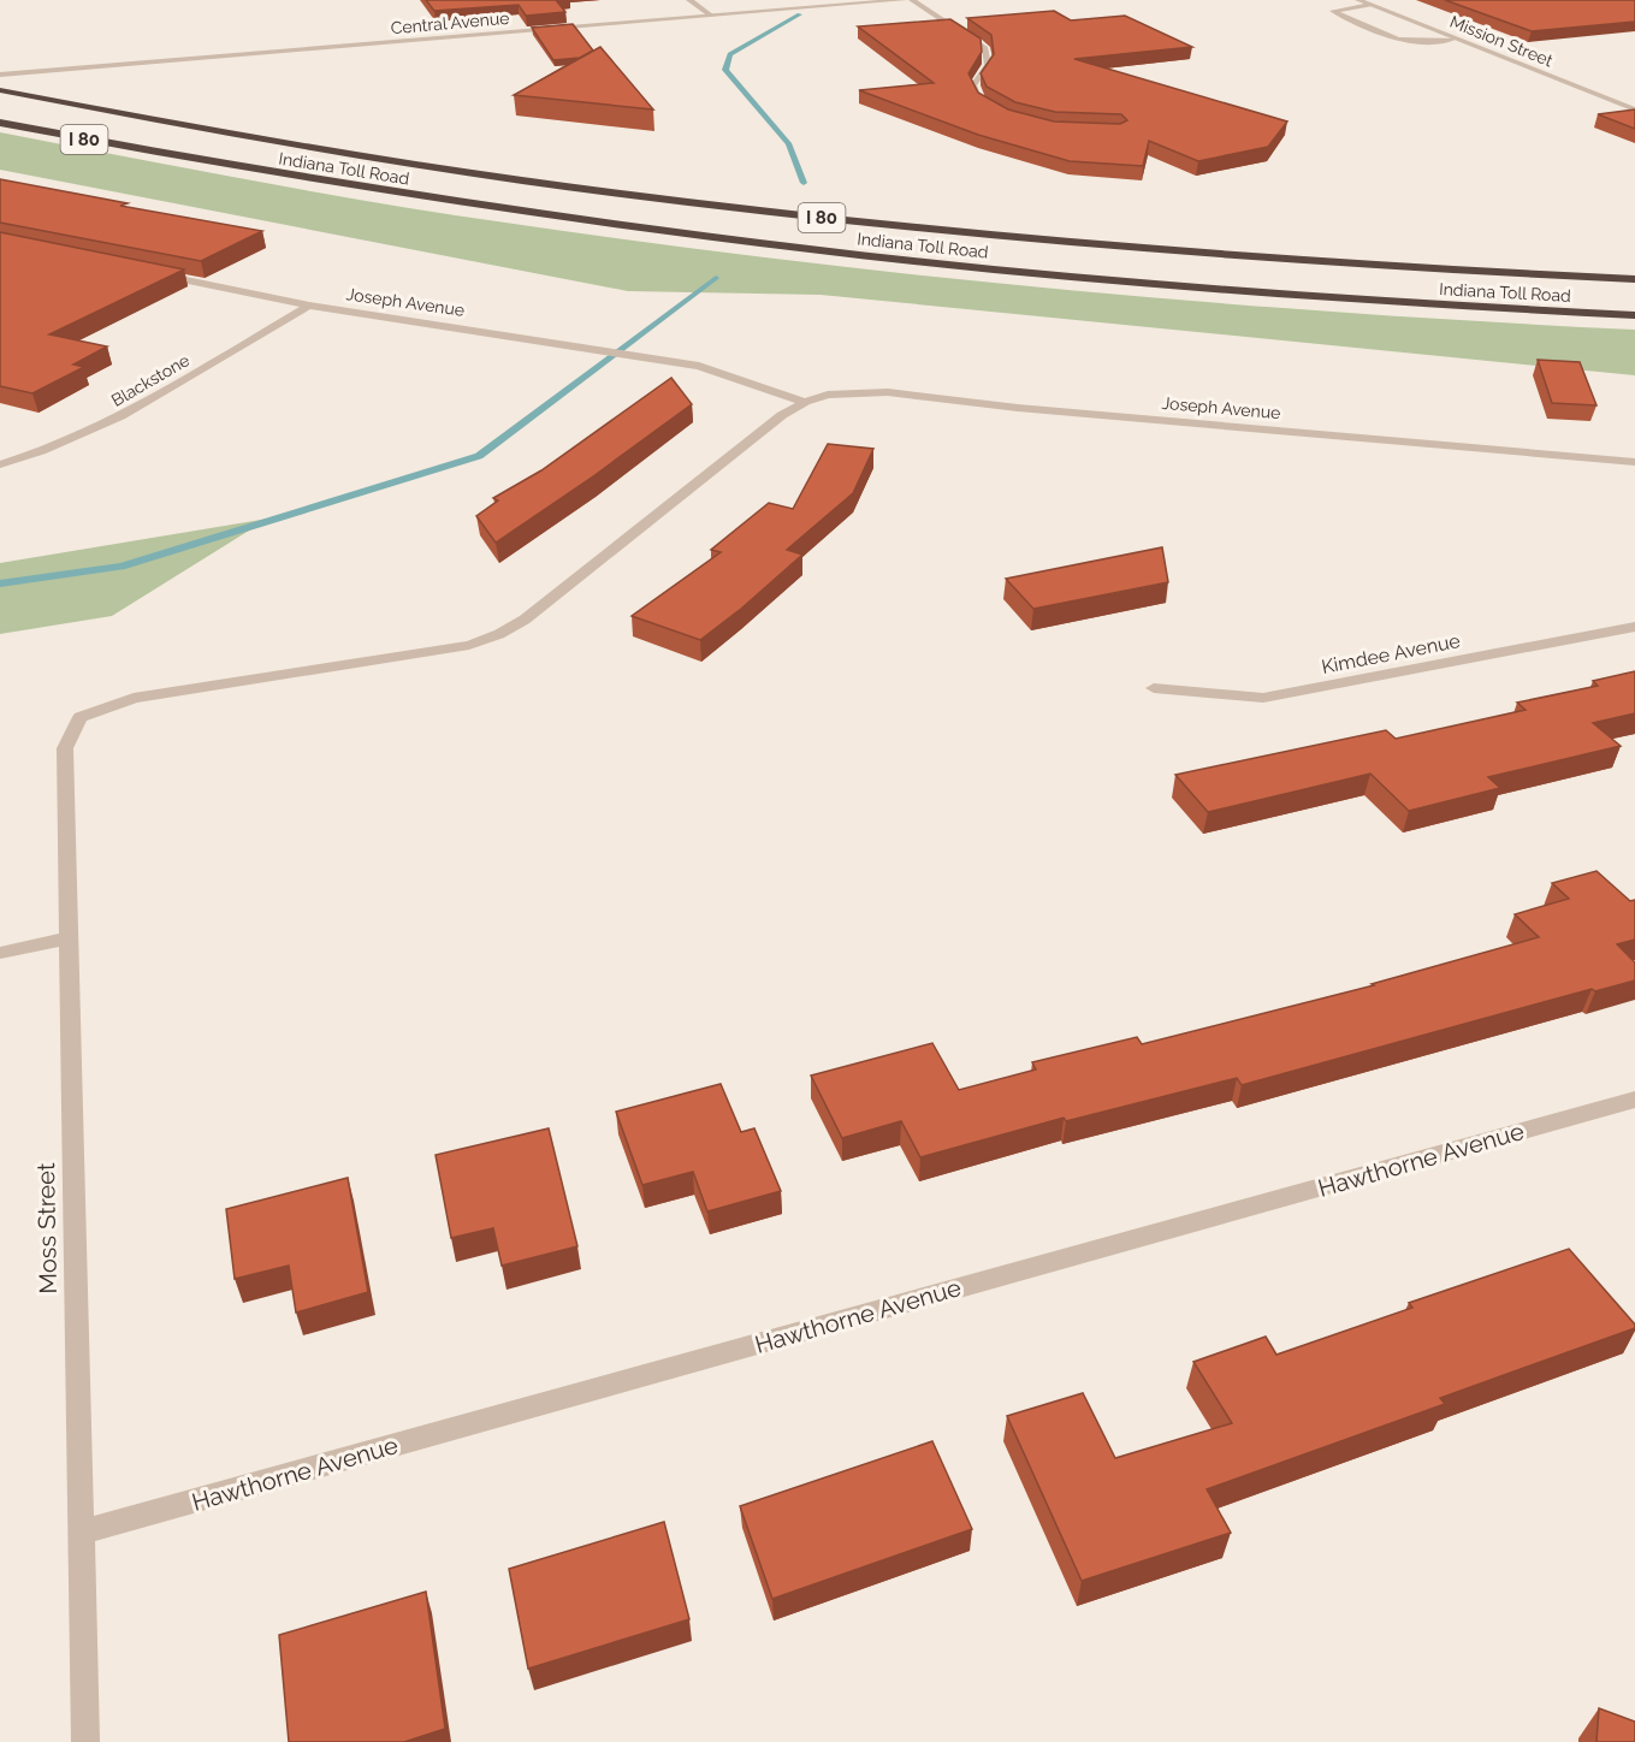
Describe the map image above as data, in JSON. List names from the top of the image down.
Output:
{
  "streets": {
    "highway": ["I 80", "Indiana Toll Road"],
    "street": [
      "Central Avenue",
      "Mission Street",
      "Joseph Avenue",
      "Blackstone",
      "Kimdee Avenue",
      "Hawthorne Avenue",
      "Moss Street"
    ]
  },
  "crossings": [
    ["Joseph Avenue", "Blackstone"],
    ["Joseph Avenue", "Moss Street"],
    ["Hawthorne Avenue", "Moss Street"]
  ]
}
